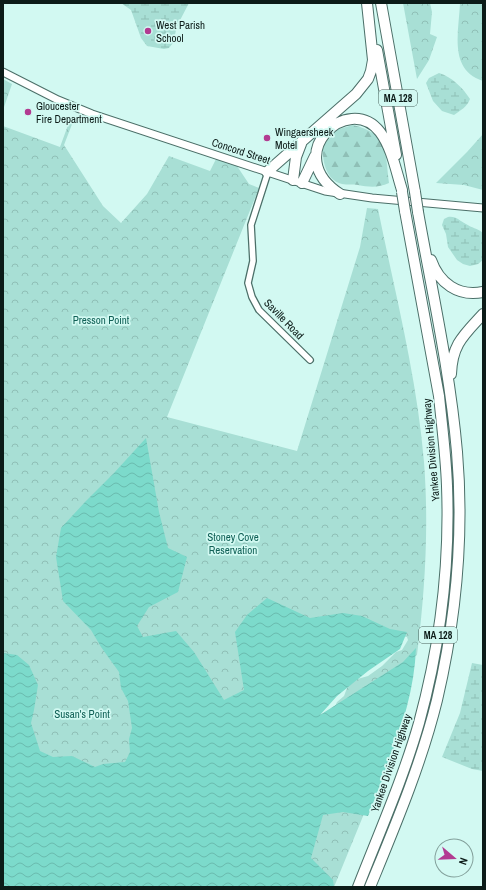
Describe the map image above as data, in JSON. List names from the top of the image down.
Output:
{
  "streets": {
    "highway": ["MA 128", "Yankee Division Highway"],
    "main road": ["Concord Street"],
    "street": ["Saville Road"]
  },
  "crossings": [
    ["Concord Street", "Saville Road"]
  ],
  "parks": ["Presson Point", "Stoney Cove Reservation", "Susan's Point"],
  "places": ["West Parish School", "Gloucester Fire Department", "Wingaersheek Motel"],
  "north": "right"
}
